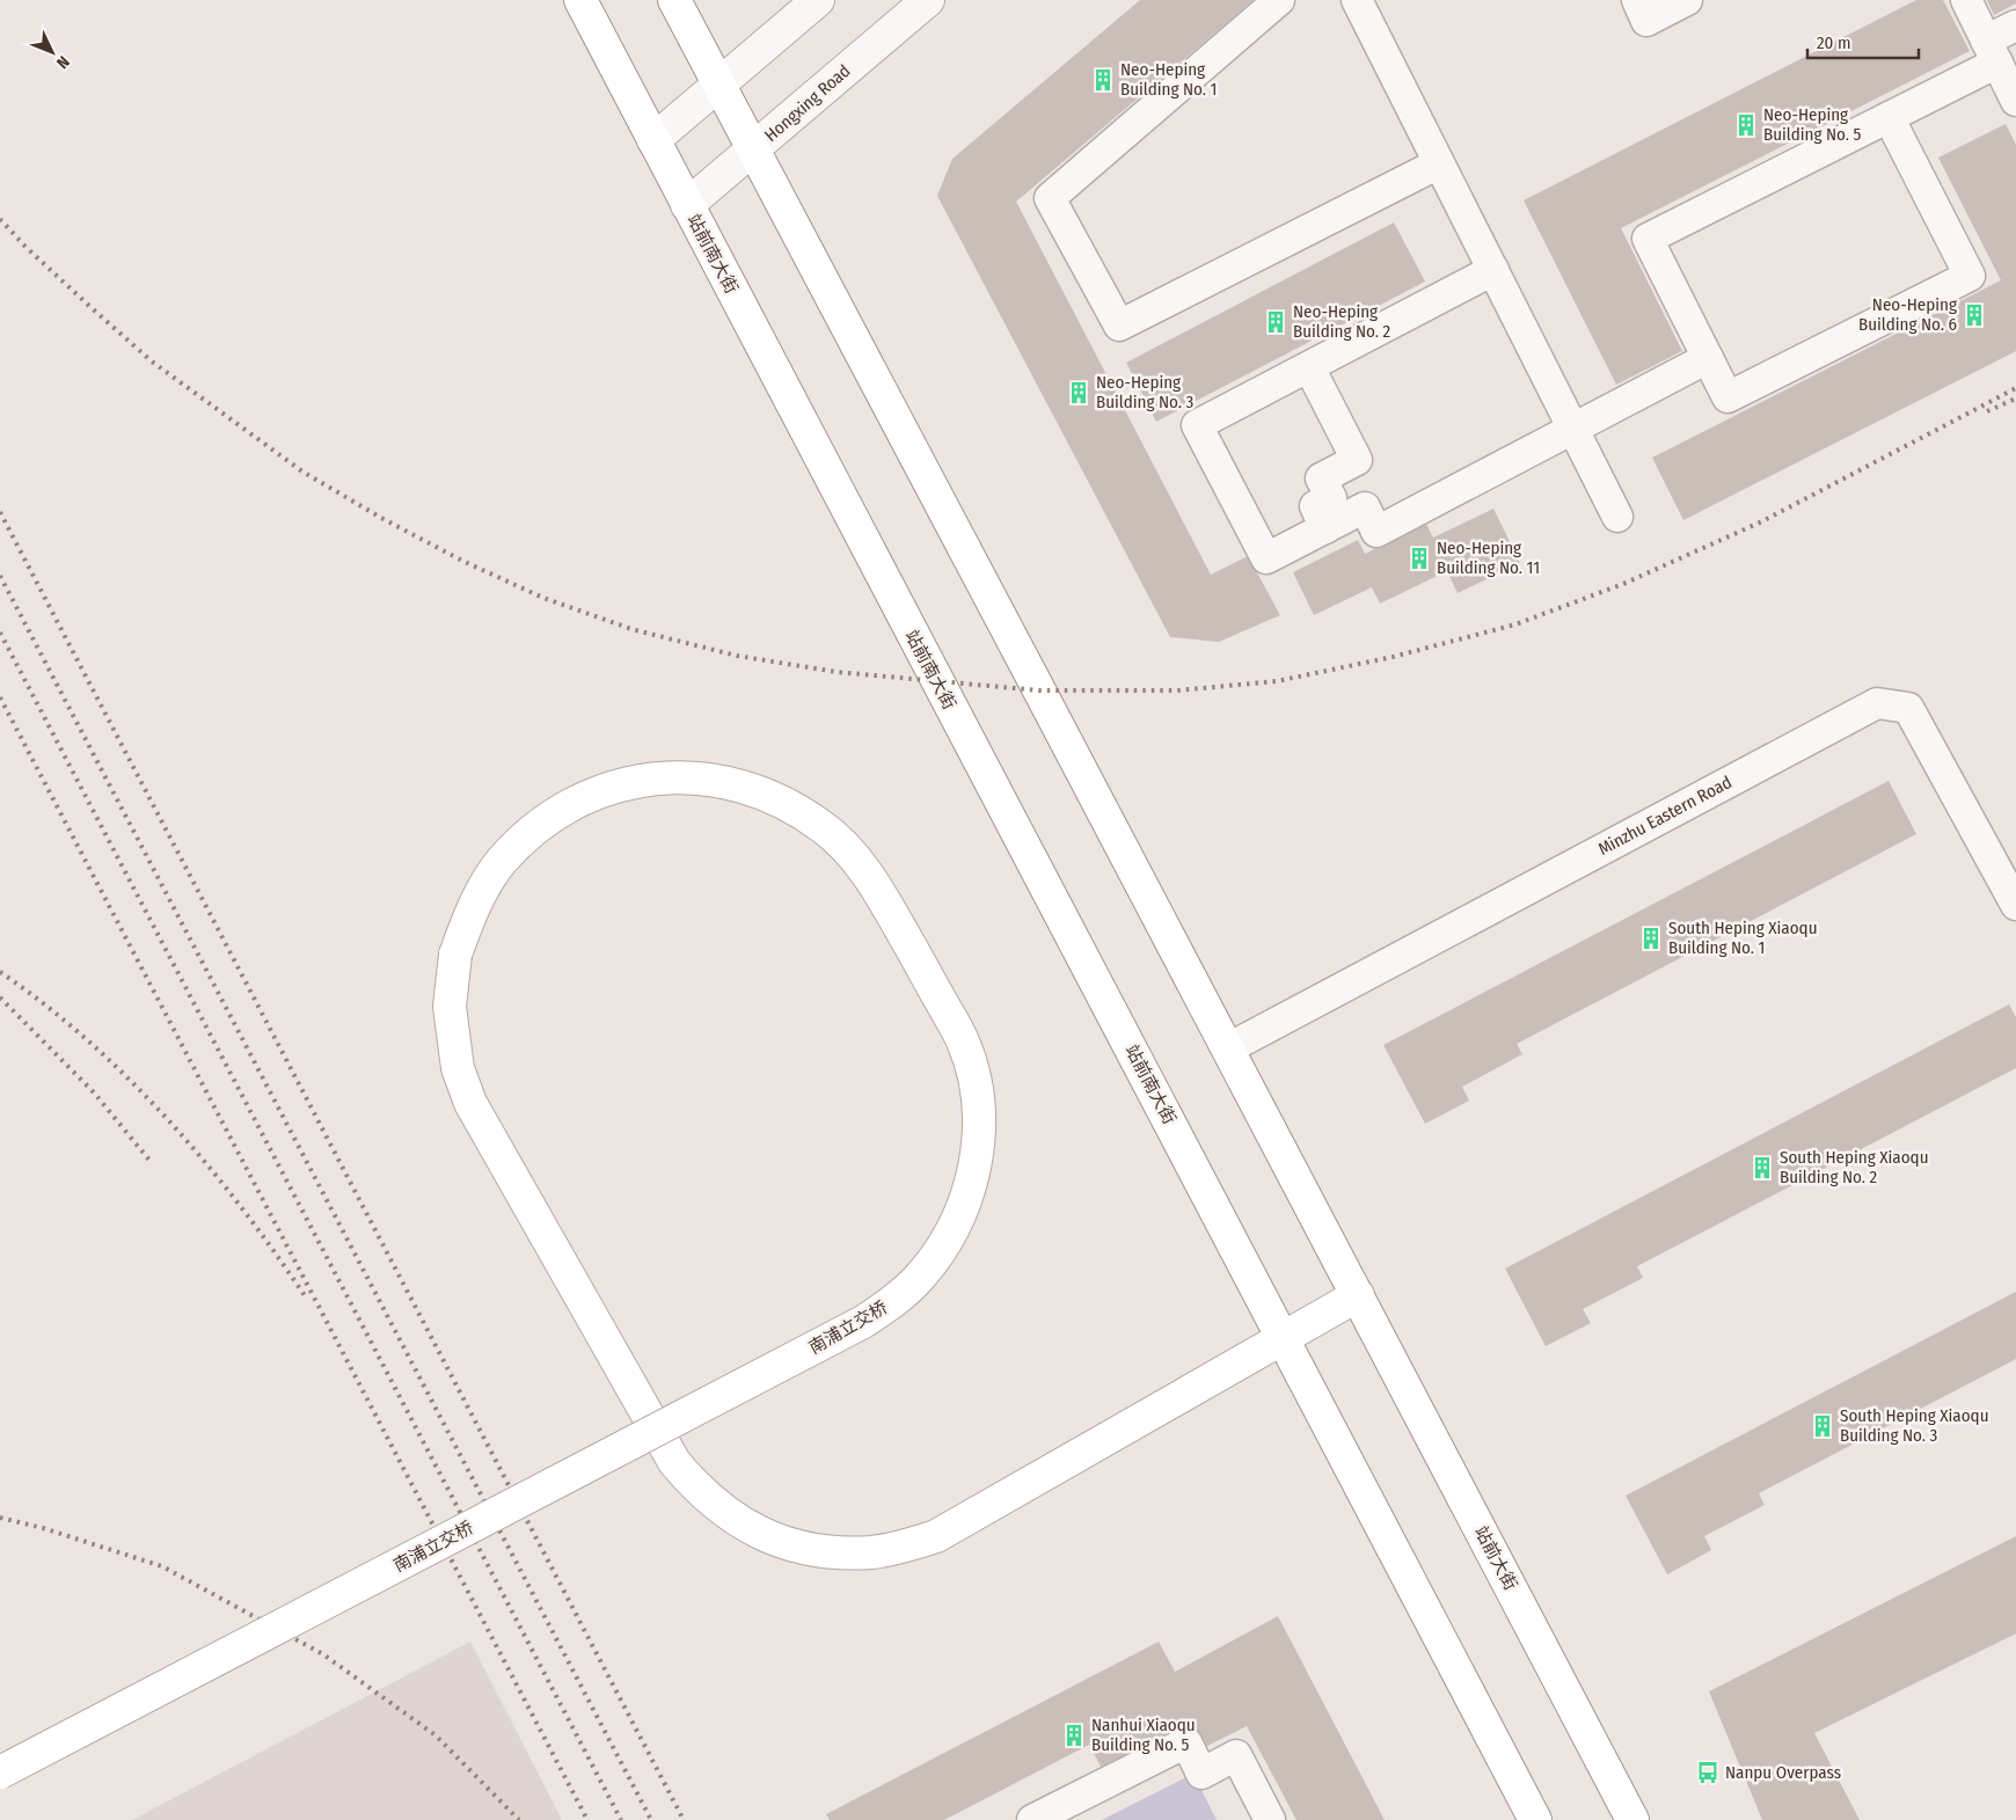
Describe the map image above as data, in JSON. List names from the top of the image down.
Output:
{
  "streets": {
    "main road": ["站前南大街", "南浦立交桥", "站前大街"],
    "street": ["Hongxing Road", "Minzhu Eastern Road"]
  },
  "crossings": [
    ["Hongxing Road", "站前南大街"],
    ["站前南大街", "南浦立交桥"],
    ["南浦立交桥", "站前大街"]
  ],
  "places": {
    "building": [
      "Neo-Heping Building No. 1",
      "Neo-Heping Building No. 5",
      "Neo-Heping Building No. 6",
      "Neo-Heping Building No. 2",
      "Neo-Heping Building No. 3",
      "Neo-Heping Building No. 11",
      "South Heping Xiaoqu Building No. 1",
      "South Heping Xiaoqu Building No. 2",
      "South Heping Xiaoqu Building No. 3",
      "Nanhui Xiaoqu Building No. 5"
    ],
    "bus stop": ["Nanpu Overpass"]
  },
  "scale_bar": "20 m",
  "north": "bottom right"
}
